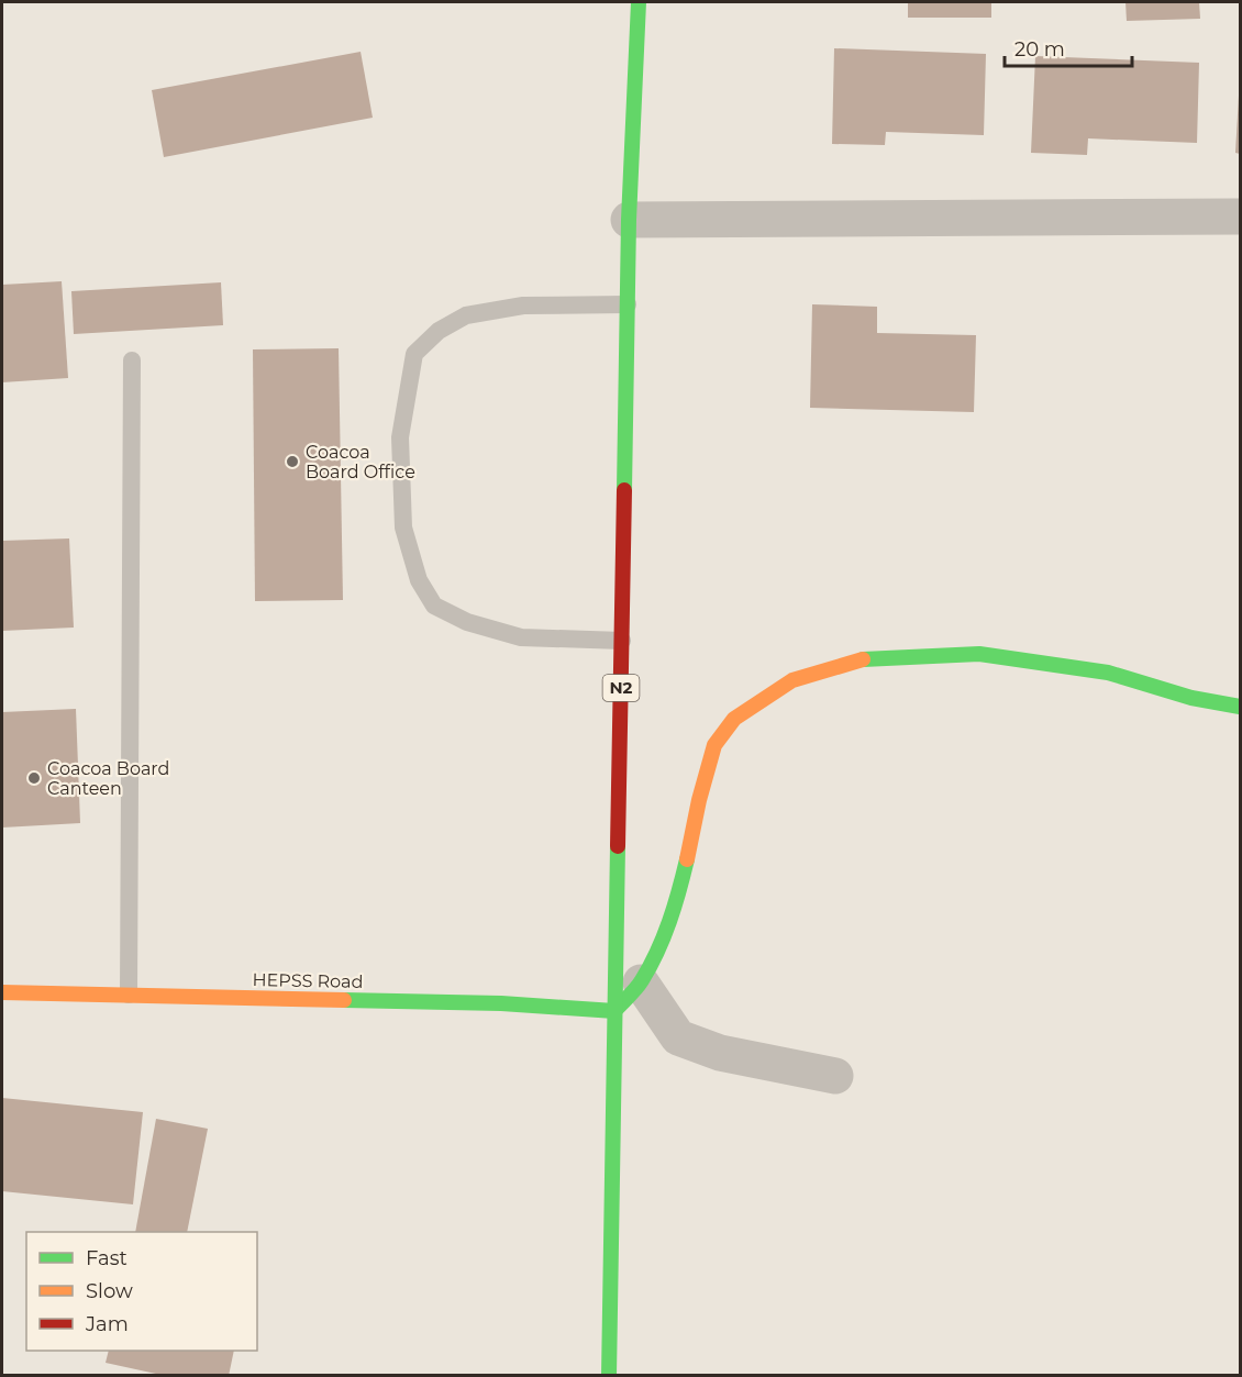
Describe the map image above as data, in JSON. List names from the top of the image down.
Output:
{
  "streets": {
    "main road": ["N2", "HEPSS Road"]
  },
  "crossings": [
    ["N2", "HEPSS Road"]
  ],
  "places": ["Coacoa Board Office", "Coacoa Board Canteen"],
  "legend": ["Fast", "Slow", "Jam"],
  "scale_bar": "20 m"
}
